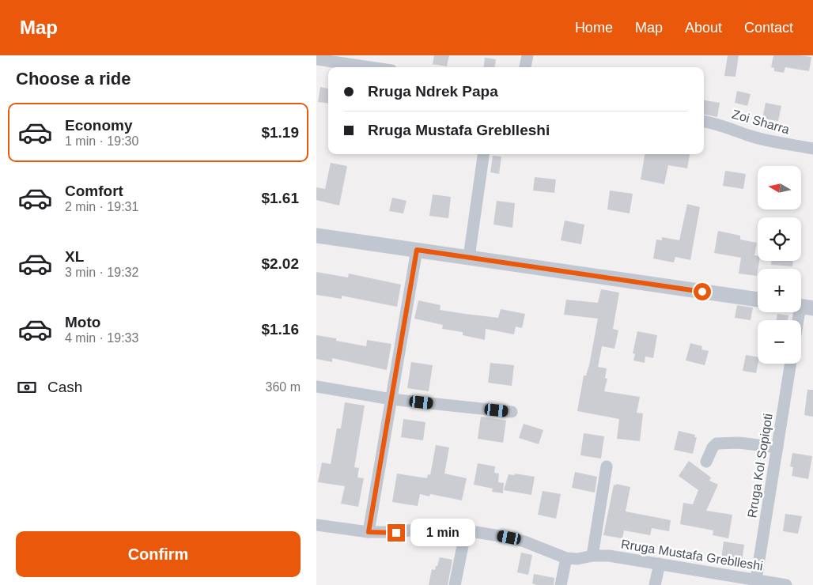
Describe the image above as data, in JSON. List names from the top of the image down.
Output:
{
  "streets": {
    "street": ["Zoi Sharra", "Rruga Kol Sopiqoti", "Rruga Mustafa Greblleshi"]
  },
  "crossings": [
    ["Rruga Kol Sopiqoti", "Rruga Mustafa Greblleshi"]
  ],
  "north": "left",
  "page": {
    "header": "Map",
    "nav": [
      "Home",
      "Map",
      "About",
      "Contact"
    ],
    "heading": "Choose a ride",
    "banner": ["Rruga Ndrek Papa", "Rruga Mustafa Greblleshi"],
    "list": [
      {
        "name": "Economy",
        "note": "1 min · 19:30",
        "value": "$1.19"
      },
      {
        "name": "Comfort",
        "note": "2 min · 19:31",
        "value": "$1.61"
      },
      {
        "name": "XL",
        "note": "3 min · 19:32",
        "value": "$2.02"
      },
      {
        "name": "Moto",
        "note": "4 min · 19:33",
        "value": "$1.16"
      }
    ],
    "map_buttons": ["+", "−"],
    "pay": ["Cash", "360 m"],
    "bubble": "1 min",
    "buttons": "Confirm"
  }
}
